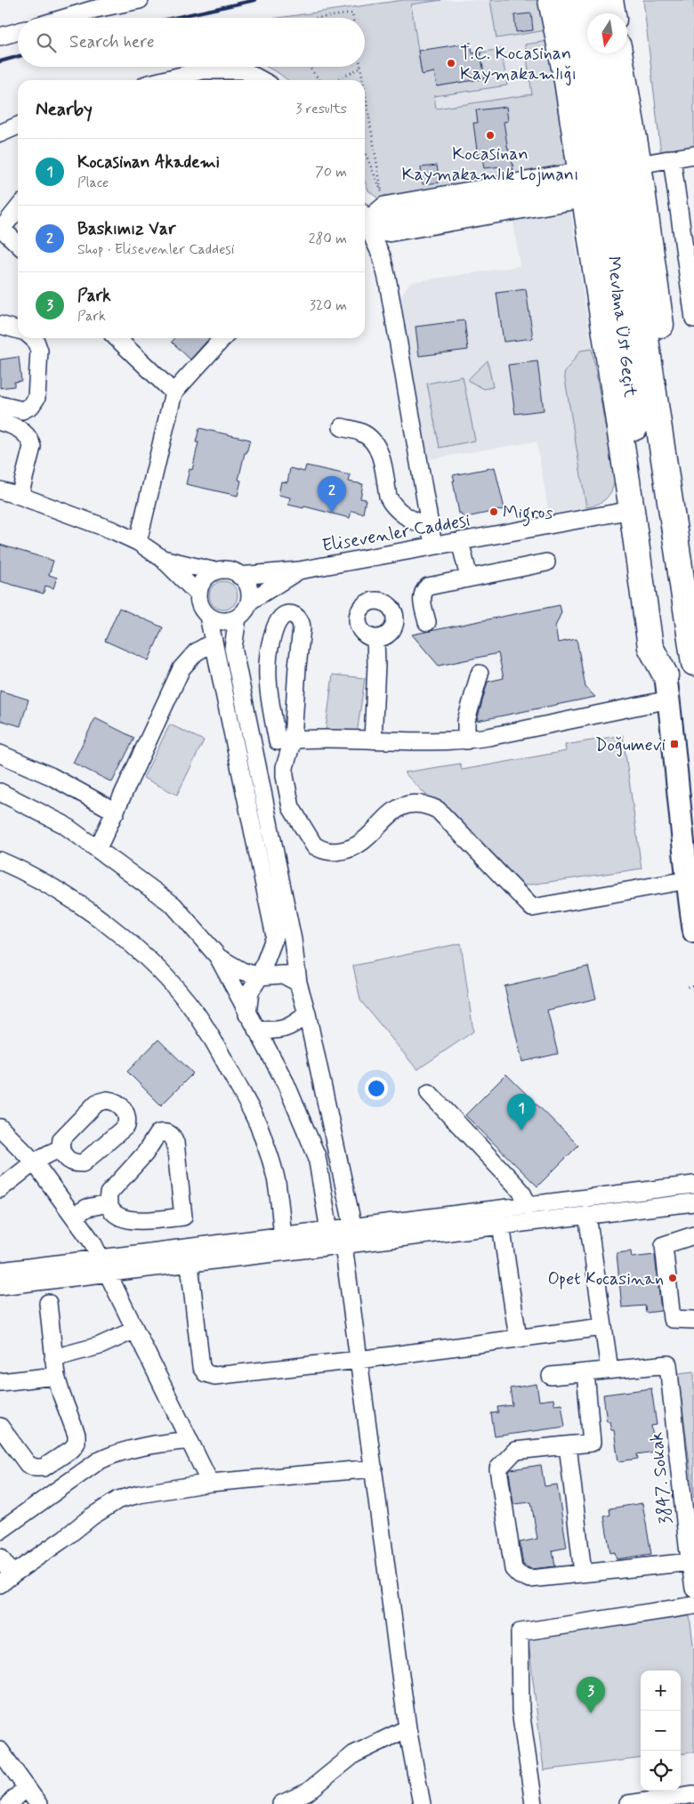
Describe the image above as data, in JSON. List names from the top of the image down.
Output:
{
  "streets": {
    "highway": ["Mevlana Üst Geçit"],
    "street": ["Elisevenler Caddesi", "3847. Sokak"]
  },
  "places": {
    "other": [
      "T.C. Kocasinan Kaymakamlığı",
      "Kocasinan Kaymakamlık Lojmanı",
      "Migros",
      "Opet Kocasinan"
    ],
    "transit": ["Doğumevi"]
  },
  "north": "bottom",
  "page": {
    "search": "Search here",
    "heading": ["Nearby", "3 results"],
    "list": [
      {
        "mark": "1",
        "name": "Kocasinan Akademi",
        "note": "Place",
        "value": "70 m"
      },
      {
        "mark": "2",
        "name": "Baskımız Var",
        "note": "Shop · Elisevenler Caddesi",
        "value": "280 m"
      },
      {
        "mark": "3",
        "name": "Park",
        "note": "Park",
        "value": "320 m"
      }
    ],
    "pins": ["2", "1", "3"],
    "map_buttons": ["+", "−"]
  }
}
